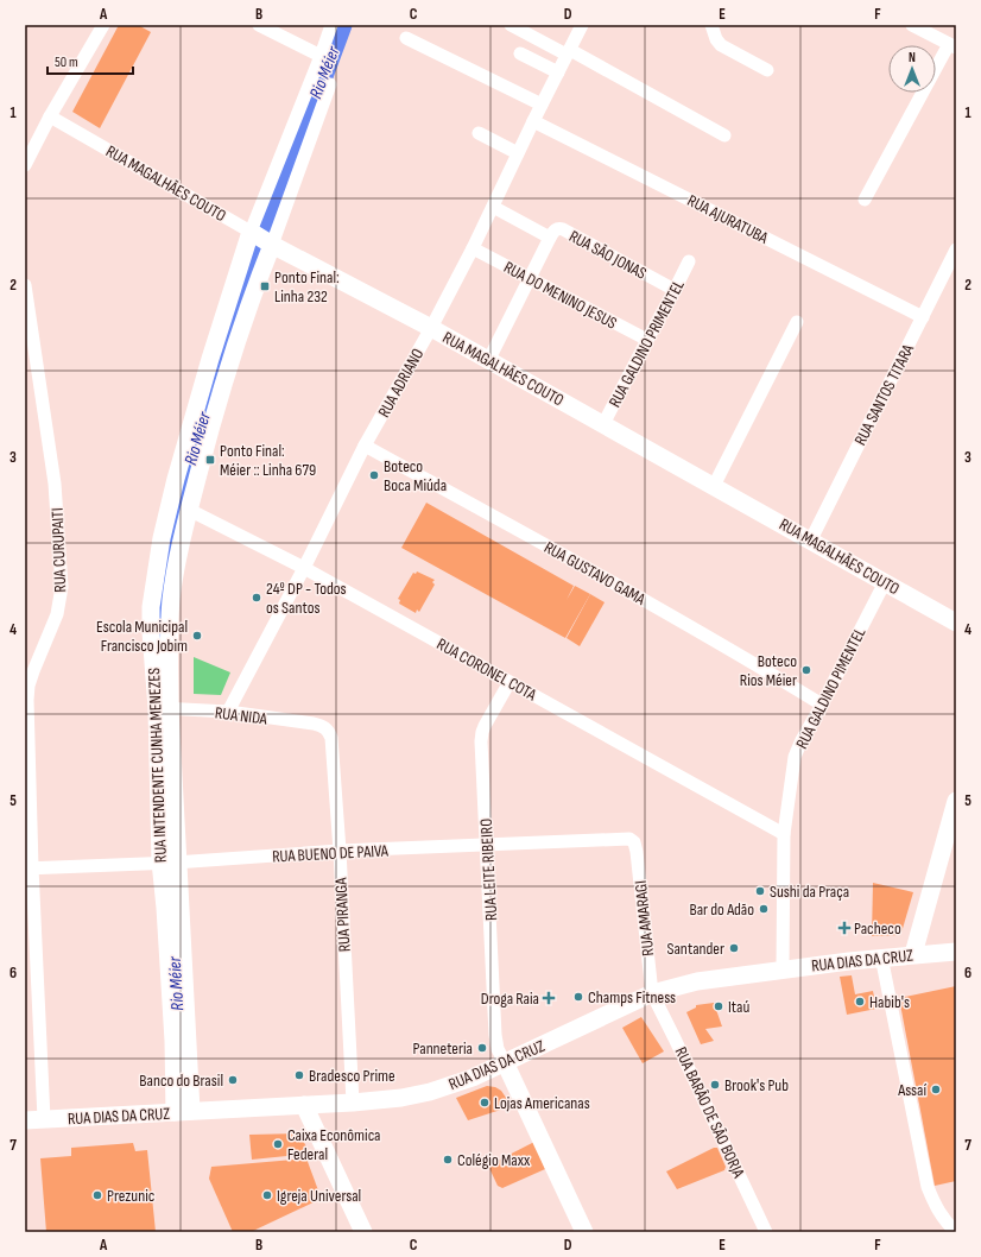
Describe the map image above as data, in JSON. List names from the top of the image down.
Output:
{
  "streets": {
    "street": [
      "RUA MAGALHÃES COUTO",
      "RUA AJURATUBA",
      "RUA SÃO JONAS",
      "RUA DO MENINO JESUS",
      "RUA GALDINO PRIMENTEL",
      "RUA ADRIANO",
      "RUA SANTOS TITARA",
      "RUA CURUPAITI",
      "RUA GUSTAVO GAMA",
      "RUA CORONEL COTA",
      "RUA GALDINO PIMENTEL",
      "RUA NIDA",
      "RUA INTENDENTE CUNHA MENEZES",
      "RUA BUENO DE PAIVA",
      "RUA LEITE RIBEIRO",
      "RUA PIRANGA",
      "RUA AMARAGI",
      "RUA DIAS DA CRUZ",
      "RUA BARÃO DE SÃO BORJA"
    ]
  },
  "crossings": [
    ["RUA MAGALHÃES COUTO", "RUA GALDINO PRIMENTEL"],
    ["RUA MAGALHÃES COUTO", "RUA ADRIANO"],
    ["RUA MAGALHÃES COUTO", "RUA SANTOS TITARA"],
    ["RUA MAGALHÃES COUTO", "RUA GALDINO PIMENTEL"],
    ["RUA MAGALHÃES COUTO", "RUA INTENDENTE CUNHA MENEZES"],
    ["RUA AJURATUBA", "RUA ADRIANO"],
    ["RUA AJURATUBA", "RUA SANTOS TITARA"],
    ["RUA SÃO JONAS", "RUA GALDINO PRIMENTEL"],
    ["RUA SÃO JONAS", "RUA ADRIANO"],
    ["RUA DO MENINO JESUS", "RUA GALDINO PRIMENTEL"],
    ["RUA DO MENINO JESUS", "RUA ADRIANO"],
    ["RUA ADRIANO", "RUA GUSTAVO GAMA"],
    ["RUA ADRIANO", "RUA CORONEL COTA"],
    ["RUA ADRIANO", "RUA NIDA"],
    ["RUA CURUPAITI", "RUA BUENO DE PAIVA"],
    ["RUA CURUPAITI", "RUA DIAS DA CRUZ"],
    ["RUA GUSTAVO GAMA", "RUA GALDINO PIMENTEL"],
    ["RUA CORONEL COTA", "RUA GALDINO PIMENTEL"],
    ["RUA CORONEL COTA", "RUA INTENDENTE CUNHA MENEZES"],
    ["RUA CORONEL COTA", "RUA LEITE RIBEIRO"],
    ["RUA GALDINO PIMENTEL", "RUA DIAS DA CRUZ"],
    ["RUA NIDA", "RUA INTENDENTE CUNHA MENEZES"],
    ["RUA NIDA", "RUA PIRANGA"],
    ["RUA INTENDENTE CUNHA MENEZES", "RUA BUENO DE PAIVA"],
    ["RUA INTENDENTE CUNHA MENEZES", "RUA DIAS DA CRUZ"],
    ["RUA BUENO DE PAIVA", "RUA LEITE RIBEIRO"],
    ["RUA BUENO DE PAIVA", "RUA PIRANGA"],
    ["RUA BUENO DE PAIVA", "RUA AMARAGI"],
    ["RUA LEITE RIBEIRO", "RUA DIAS DA CRUZ"],
    ["RUA PIRANGA", "RUA DIAS DA CRUZ"],
    ["RUA AMARAGI", "RUA DIAS DA CRUZ"],
    ["RUA AMARAGI", "RUA BARÃO DE SÃO BORJA"],
    ["RUA DIAS DA CRUZ", "RUA BARÃO DE SÃO BORJA"]
  ],
  "water": ["Rio Méier"],
  "places": {
    "transit": ["Ponto Final: Linha 232", "Ponto Final: Méier :: Linha 679"],
    "other": [
      "Boteco Boca Miúda",
      "24º DP - Todos os Santos",
      "Escola Municipal Francisco Jobim",
      "Boteco Rios Méier",
      "Sushi da Praça",
      "Bar do Adão",
      "Santander",
      "Champs Fitness",
      "Habib's",
      "Itaú",
      "Panneteria",
      "Bradesco Prime",
      "Banco do Brasil",
      "Brook's Pub",
      "Assaí",
      "Lojas Americanas",
      "Caixa Econômica Federal",
      "Colégio Maxx",
      "Prezunic",
      "Igreja Universal"
    ],
    "health": ["Pacheco", "Droga Raia"]
  },
  "scale_bar": "50 m",
  "north": "top",
  "grid": {
    "columns": [
      "A",
      "B",
      "C",
      "D",
      "E",
      "F"
    ],
    "rows": [
      "1",
      "2",
      "3",
      "4",
      "5",
      "6",
      "7"
    ]
  }
}
